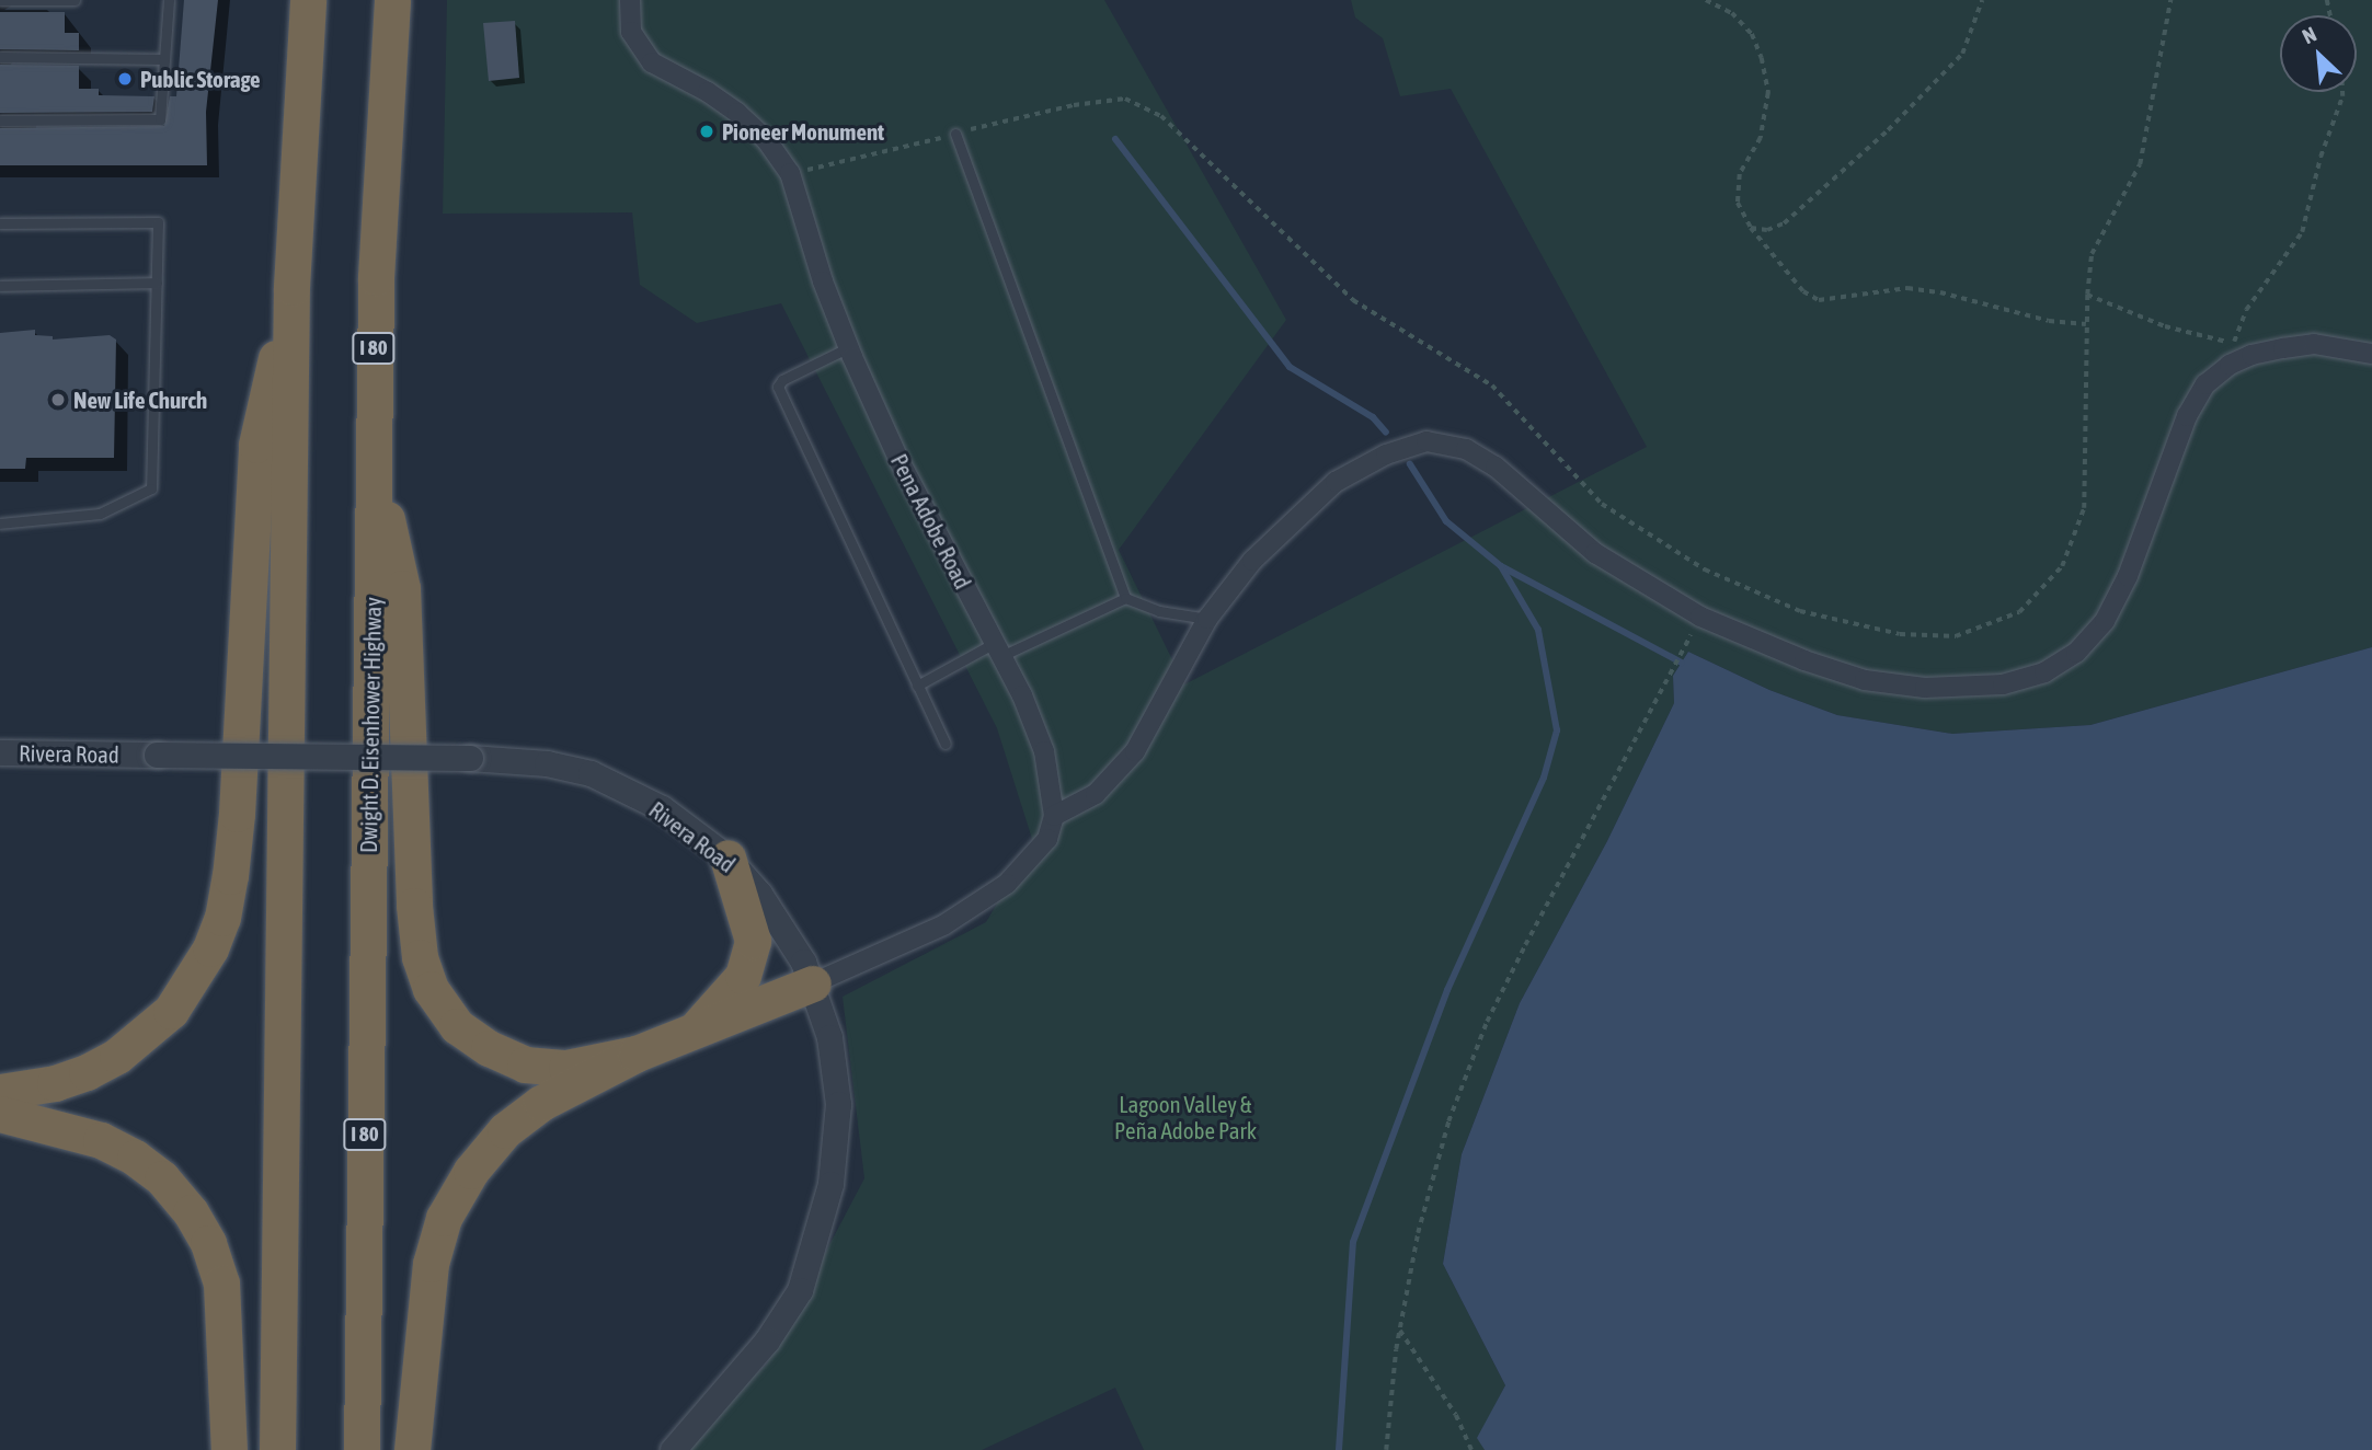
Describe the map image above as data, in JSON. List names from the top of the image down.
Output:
{
  "streets": {
    "highway": ["I 80", "Dwight D. Eisenhower Highway"],
    "street": ["Pena Adobe Road", "Rivera Road"]
  },
  "parks": ["Lagoon Valley & Peña Adobe Park"],
  "places": ["Public Storage", "Pioneer Monument", "New Life Church"],
  "north": "top left"
}
